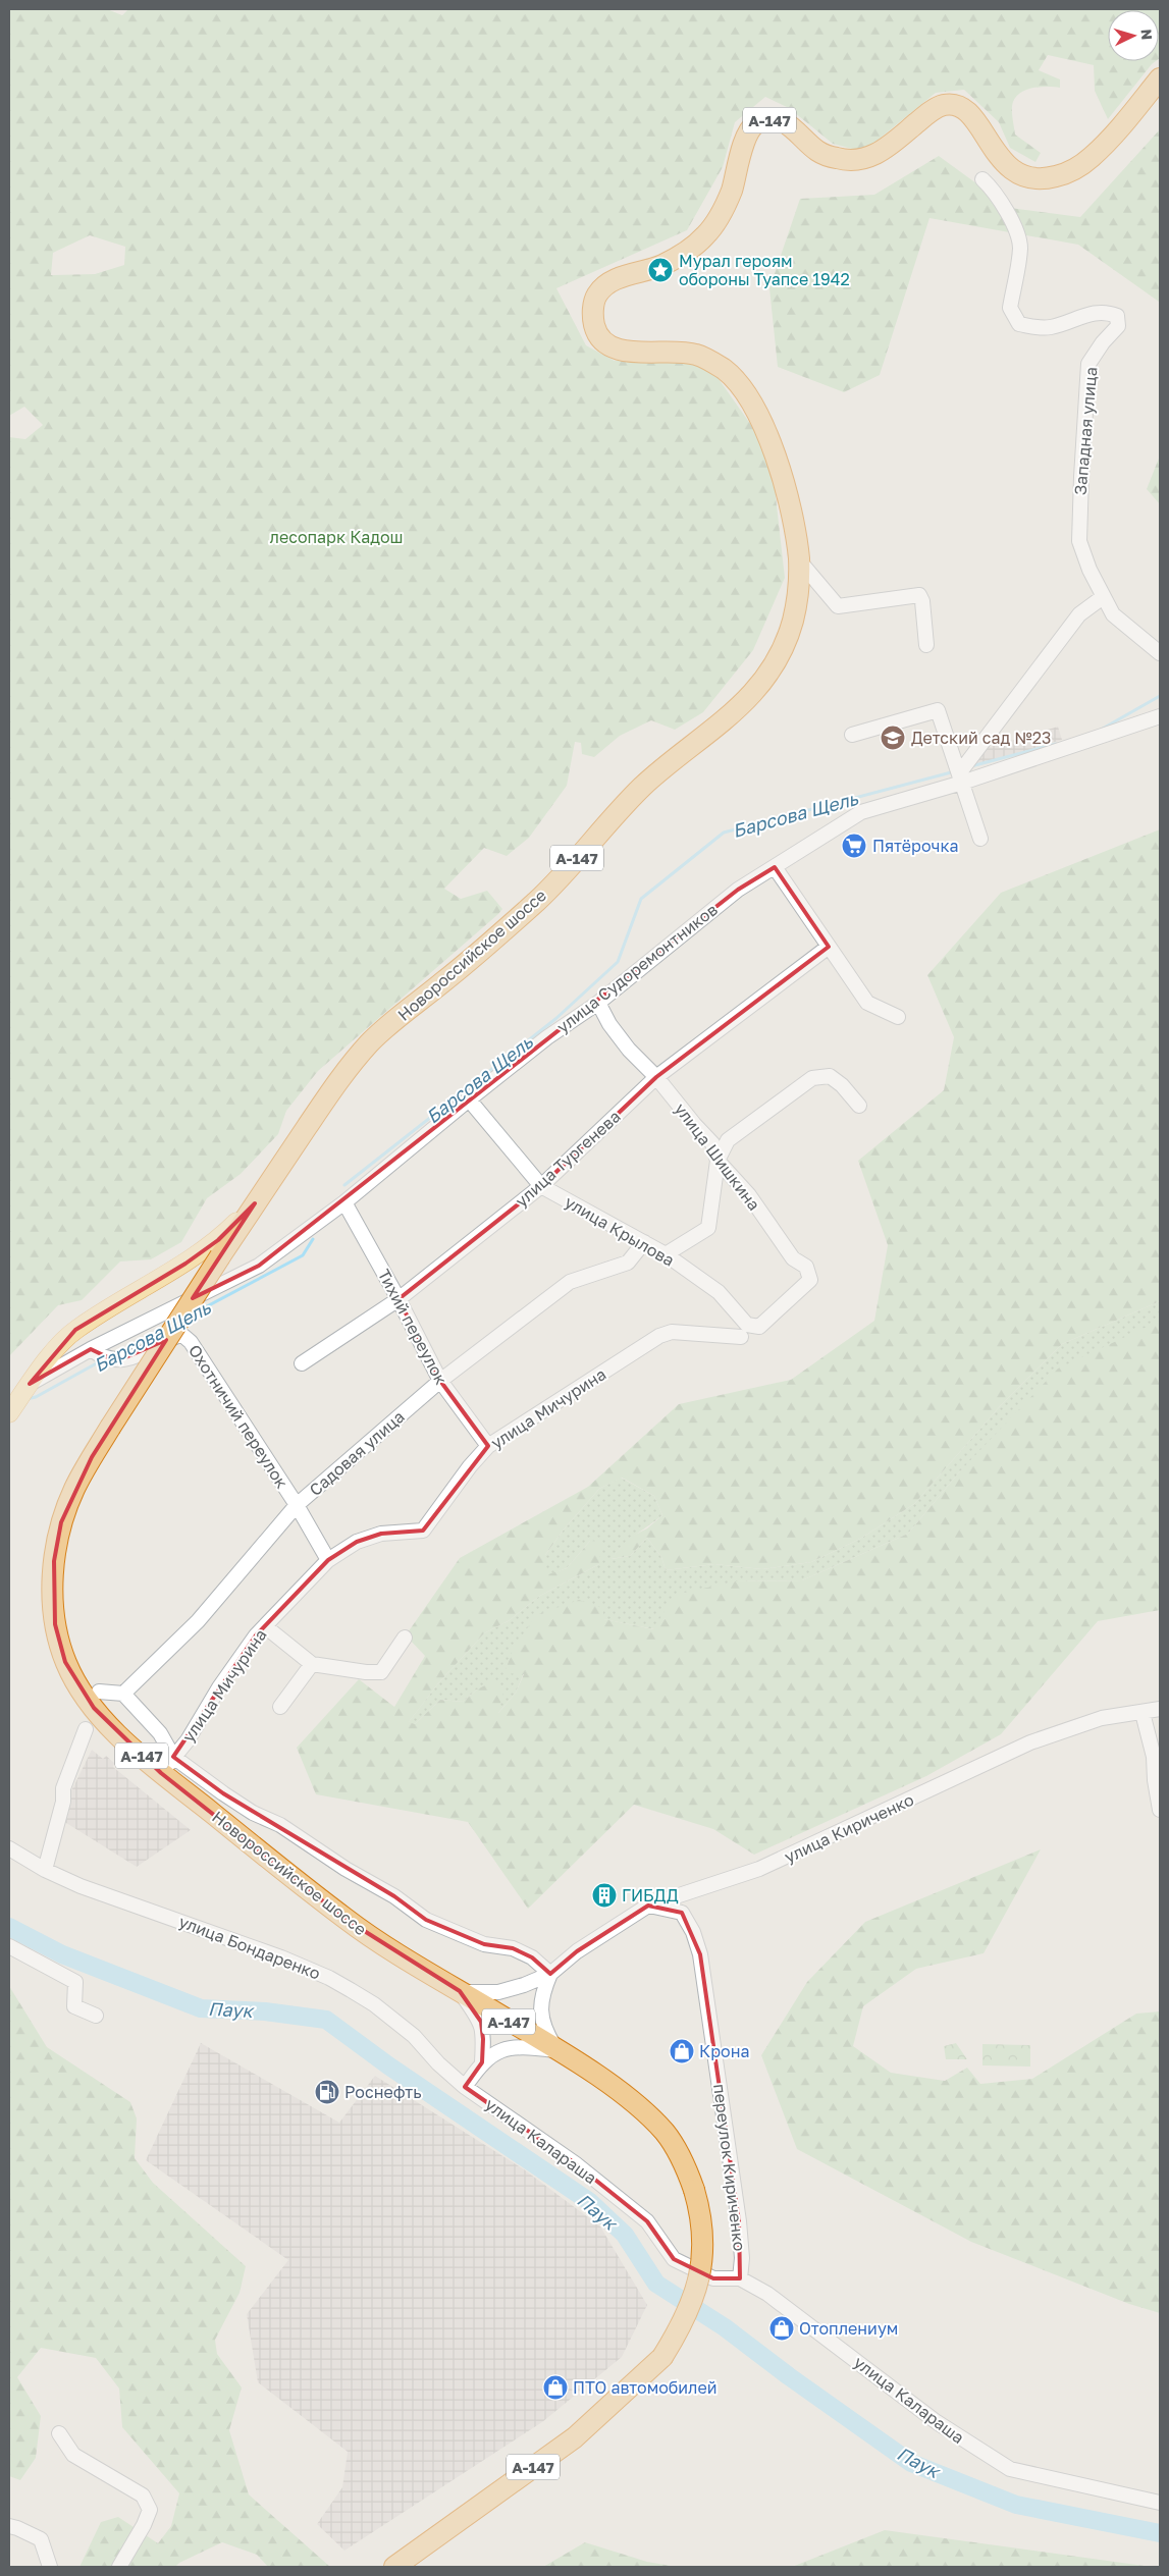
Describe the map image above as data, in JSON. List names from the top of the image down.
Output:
{
  "streets": {
    "highway": ["А-147", "Новороссийское шоссе"],
    "street": [
      "Западная улица",
      "улица Судоремонтников",
      "улица Шишкина",
      "улица Тургенева",
      "улица Крылова",
      "Тихий переулок",
      "улица Мичурина",
      "Охотничий переулок",
      "Садовая улица",
      "улица Кириченко",
      "улица Бондаренко",
      "улица Калараша",
      "переулок Кириченко"
    ]
  },
  "crossings": [
    ["Новороссийское шоссе", "улица Судоремонтников"],
    ["Новороссийское шоссе", "улица Мичурина"],
    ["улица Судоремонтников", "улица Шишкина"],
    ["улица Судоремонтников", "улица Крылова"],
    ["улица Судоремонтников", "Тихий переулок"],
    ["улица Судоремонтников", "Охотничий переулок"],
    ["улица Шишкина", "улица Тургенева"],
    ["улица Шишкина", "улица Крылова"],
    ["улица Тургенева", "улица Крылова"],
    ["улица Тургенева", "Тихий переулок"],
    ["улица Крылова", "Садовая улица"],
    ["Тихий переулок", "улица Мичурина"],
    ["Тихий переулок", "Садовая улица"],
    ["улица Мичурина", "Охотничий переулок"],
    ["Охотничий переулок", "Садовая улица"],
    ["улица Кириченко", "переулок Кириченко"],
    ["улица Бондаренко", "улица Калараша"],
    ["улица Калараша", "переулок Кириченко"]
  ],
  "water": ["Барсова Щель", "Паук"],
  "parks": ["лесопарк Кадош"],
  "places": {
    "place": ["Мурал героям обороны Туапсе 1942"],
    "school or university": ["Детский сад №23"],
    "supermarket": ["Пятёрочка"],
    "building": ["ГИБДД"],
    "shop": ["Крона", "Отоплениум", "ПТО автомобилей"],
    "fuel station": ["Роснефть"]
  },
  "north": "right"
}
